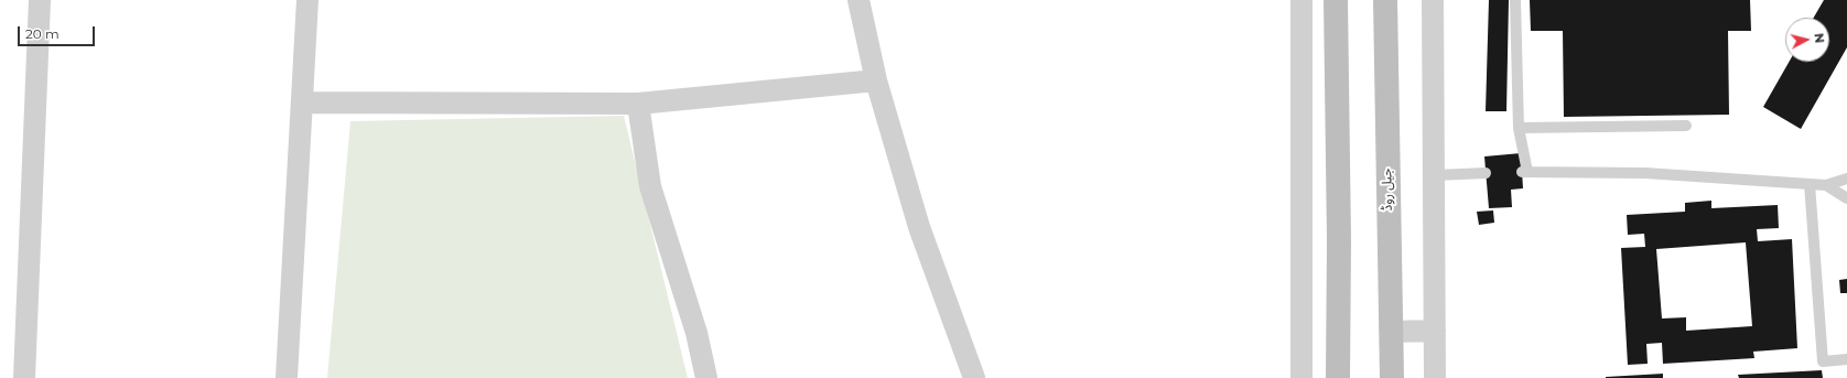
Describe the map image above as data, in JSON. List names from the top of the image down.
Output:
{
  "streets": {
    "main road": ["جیل روڈ"]
  },
  "scale_bar": "20 m",
  "north": "right"
}
